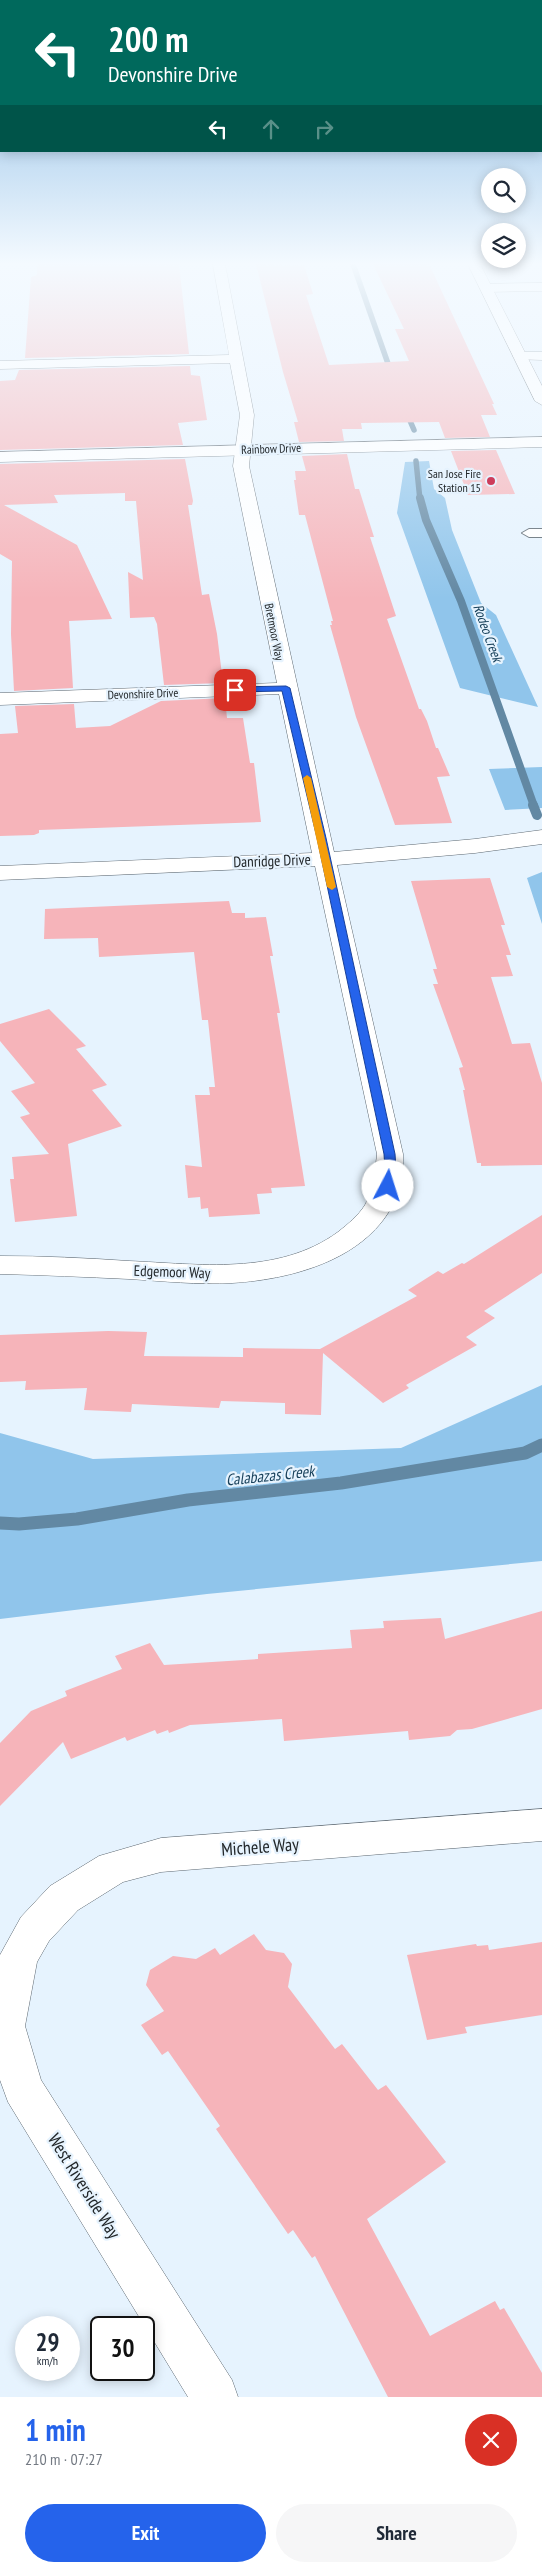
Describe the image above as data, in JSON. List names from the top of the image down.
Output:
{
  "streets": {
    "street": [
      "Rainbow Drive",
      "Bretmoor Way",
      "Devonshire Drive",
      "Danridge Drive",
      "Edgemoor Way",
      "Michele Way",
      "West Riverside Way"
    ]
  },
  "crossings": [
    ["Rainbow Drive", "Bretmoor Way"],
    ["Bretmoor Way", "Devonshire Drive"],
    ["Bretmoor Way", "Danridge Drive"],
    ["Bretmoor Way", "Edgemoor Way"],
    ["Michele Way", "West Riverside Way"]
  ],
  "water": ["Rodeo Creek", "Calabazas Creek"],
  "places": ["San Jose Fire Station 15"],
  "page": {
    "turn": ["200 m", "Devonshire Drive"],
    "speed": "29 km/h",
    "limit": "30",
    "heading": ["1 min", "210 m · 07:27"],
    "buttons": ["Exit", "Share"]
  }
}
